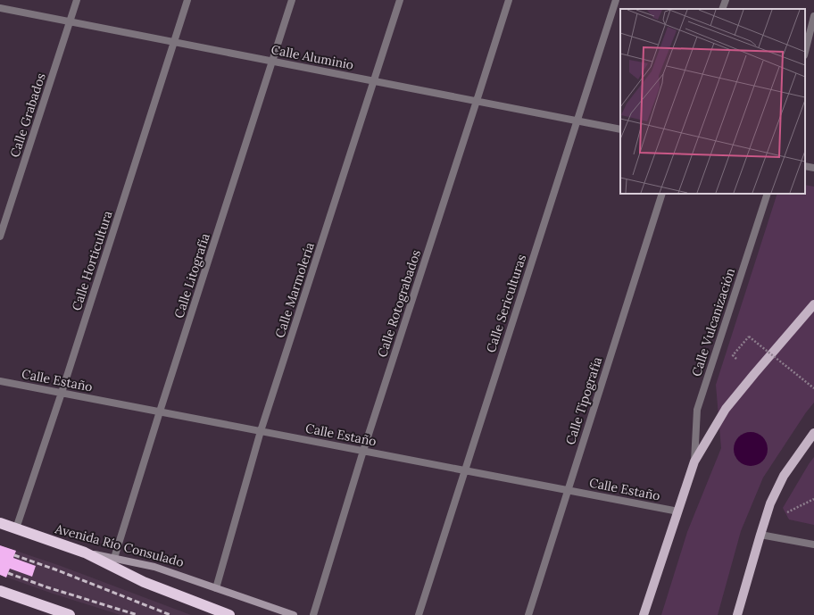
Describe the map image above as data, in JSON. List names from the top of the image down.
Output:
{
  "streets": {
    "highway": ["Avenida Río Consulado"],
    "street": [
      "Calle Aluminio",
      "Calle Grabados",
      "Calle Horticultura",
      "Calle Litografía",
      "Calle Marmolería",
      "Calle Rotograbados",
      "Calle Sericulturas",
      "Calle Vulcanización",
      "Calle Estaño",
      "Calle Tipografía"
    ]
  },
  "crossings": [
    ["Calle Aluminio", "Calle Grabados"],
    ["Calle Aluminio", "Calle Horticultura"],
    ["Calle Aluminio", "Calle Litografía"],
    ["Calle Aluminio", "Calle Marmolería"],
    ["Calle Aluminio", "Calle Rotograbados"],
    ["Calle Aluminio", "Calle Sericulturas"],
    ["Calle Horticultura", "Calle Estaño"],
    ["Calle Horticultura", "Avenida Río Consulado"],
    ["Calle Litografía", "Calle Estaño"],
    ["Calle Litografía", "Avenida Río Consulado"],
    ["Calle Marmolería", "Calle Estaño"],
    ["Calle Marmolería", "Avenida Río Consulado"],
    ["Calle Rotograbados", "Calle Estaño"],
    ["Calle Sericulturas", "Calle Estaño"],
    ["Calle Estaño", "Calle Tipografía"]
  ]
}
